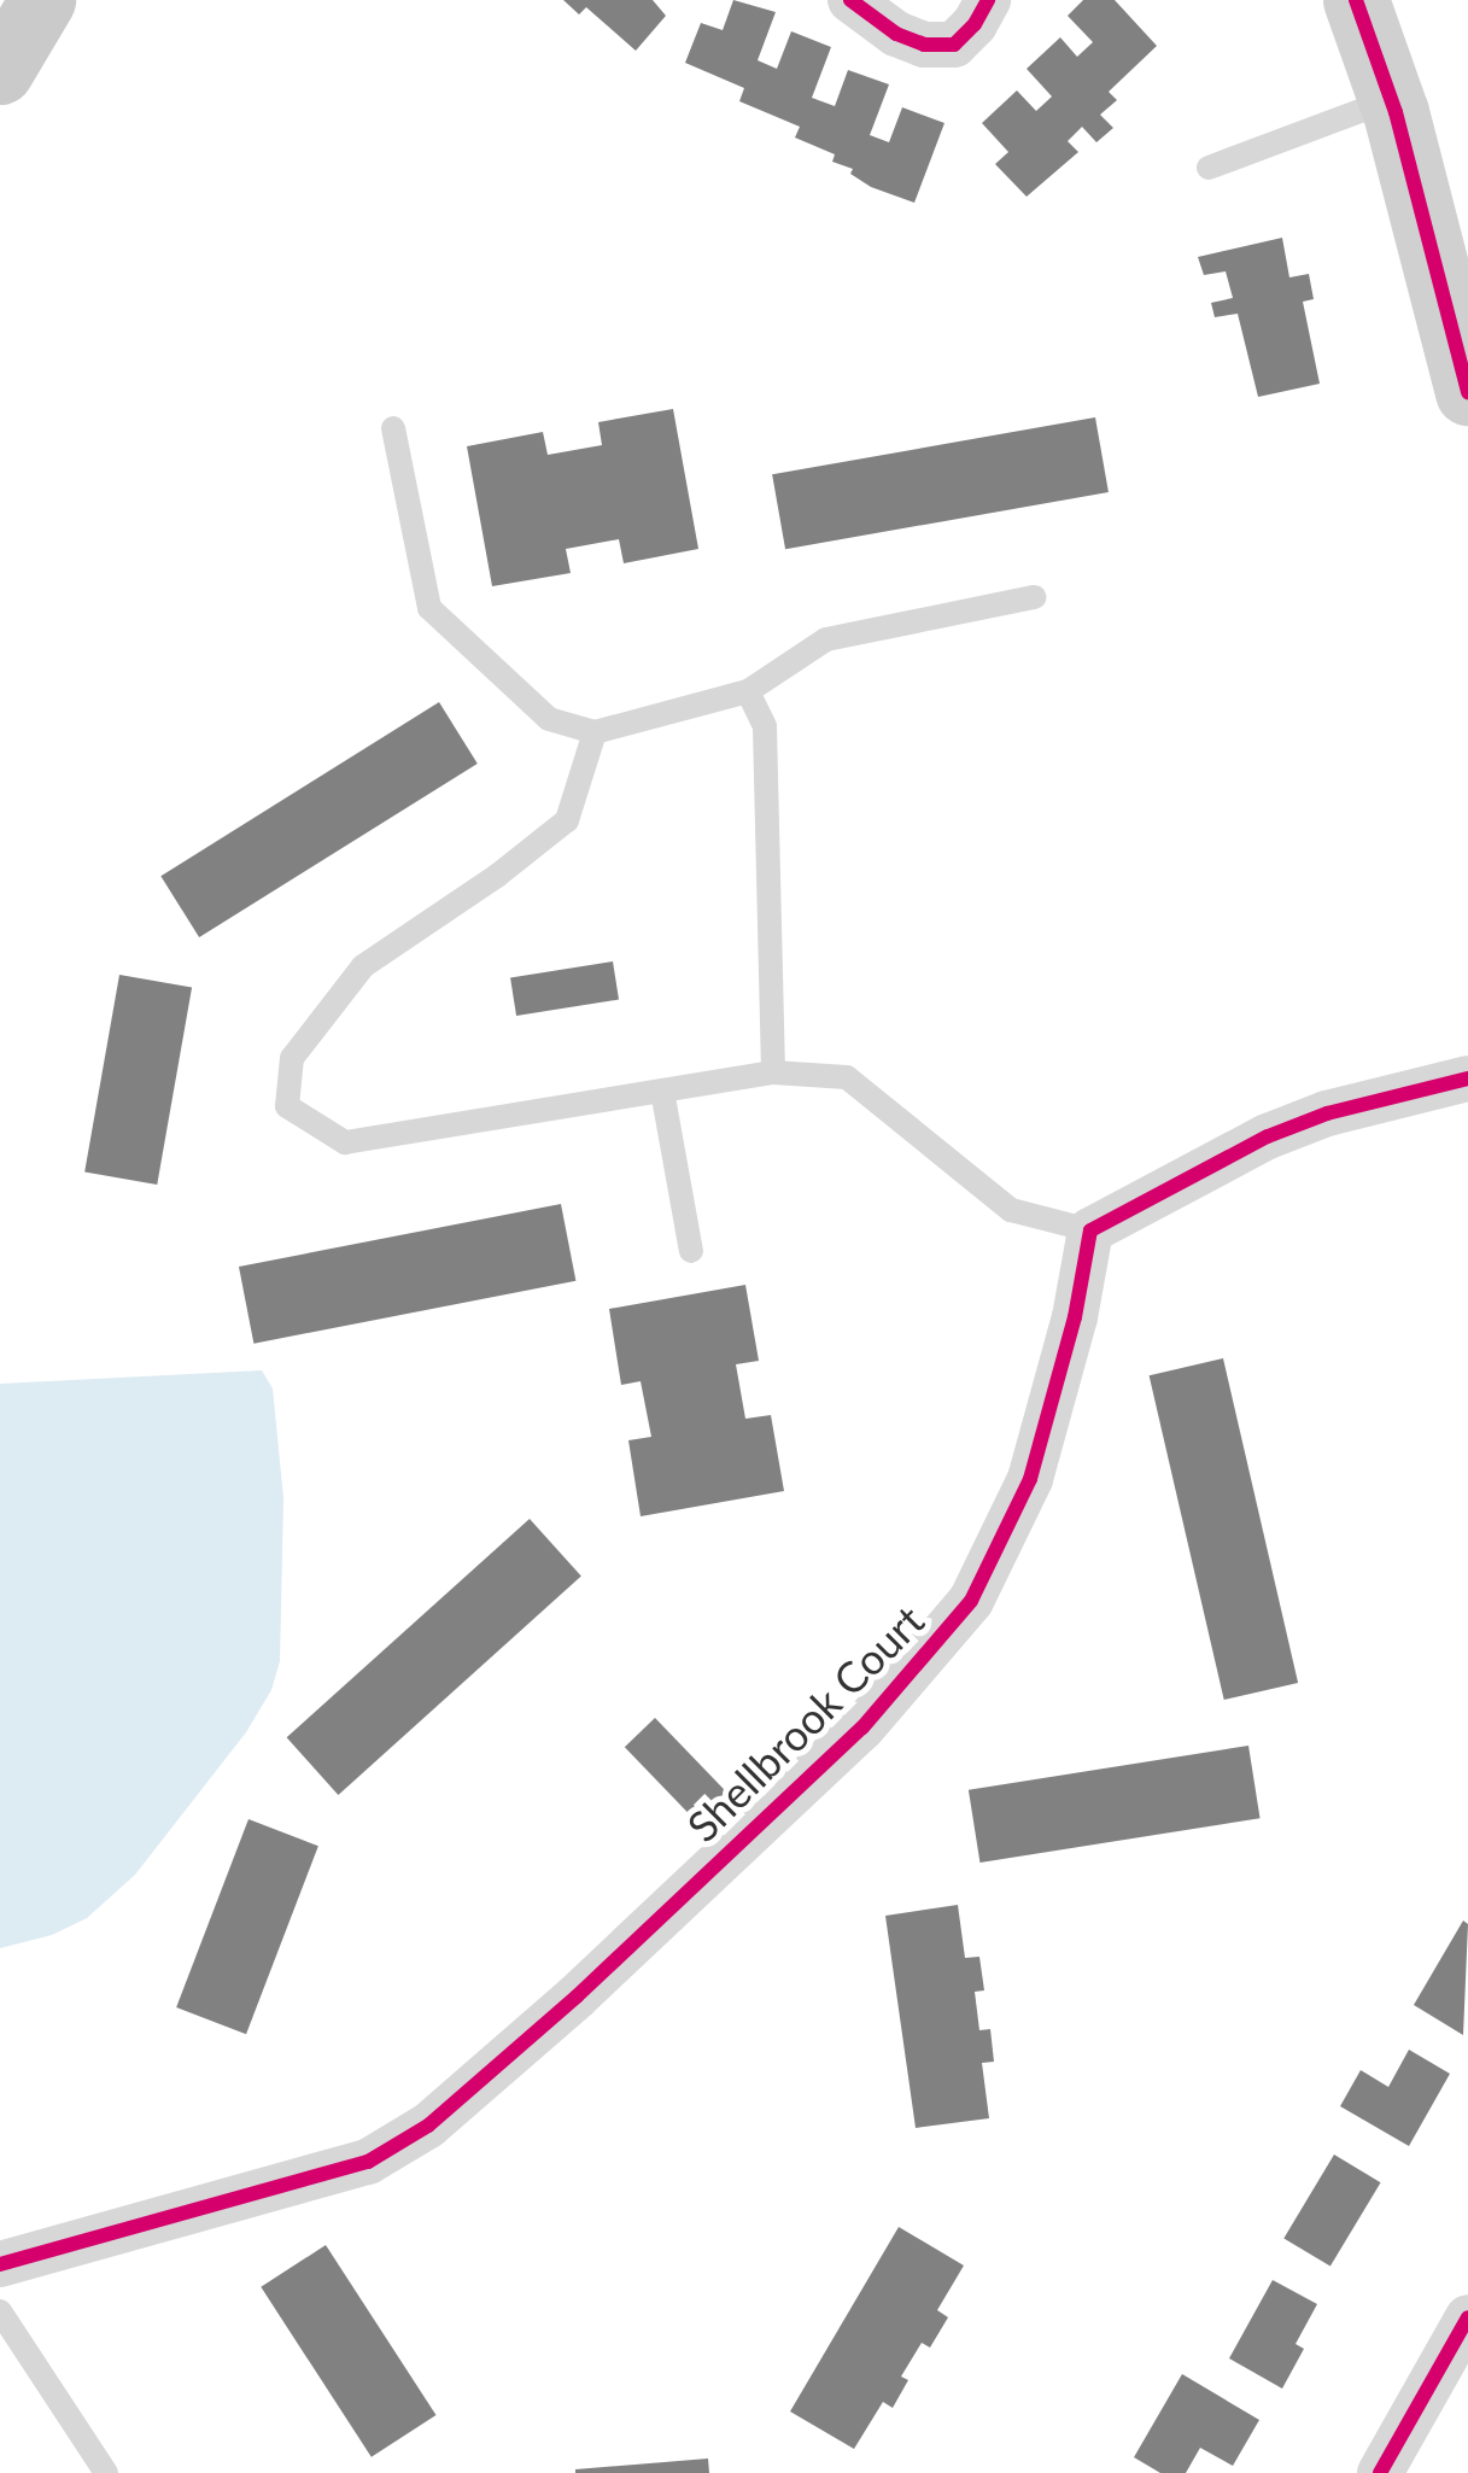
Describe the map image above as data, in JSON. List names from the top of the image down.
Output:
{
  "streets": {
    "street": ["Shellbrook Court"]
  }
}
